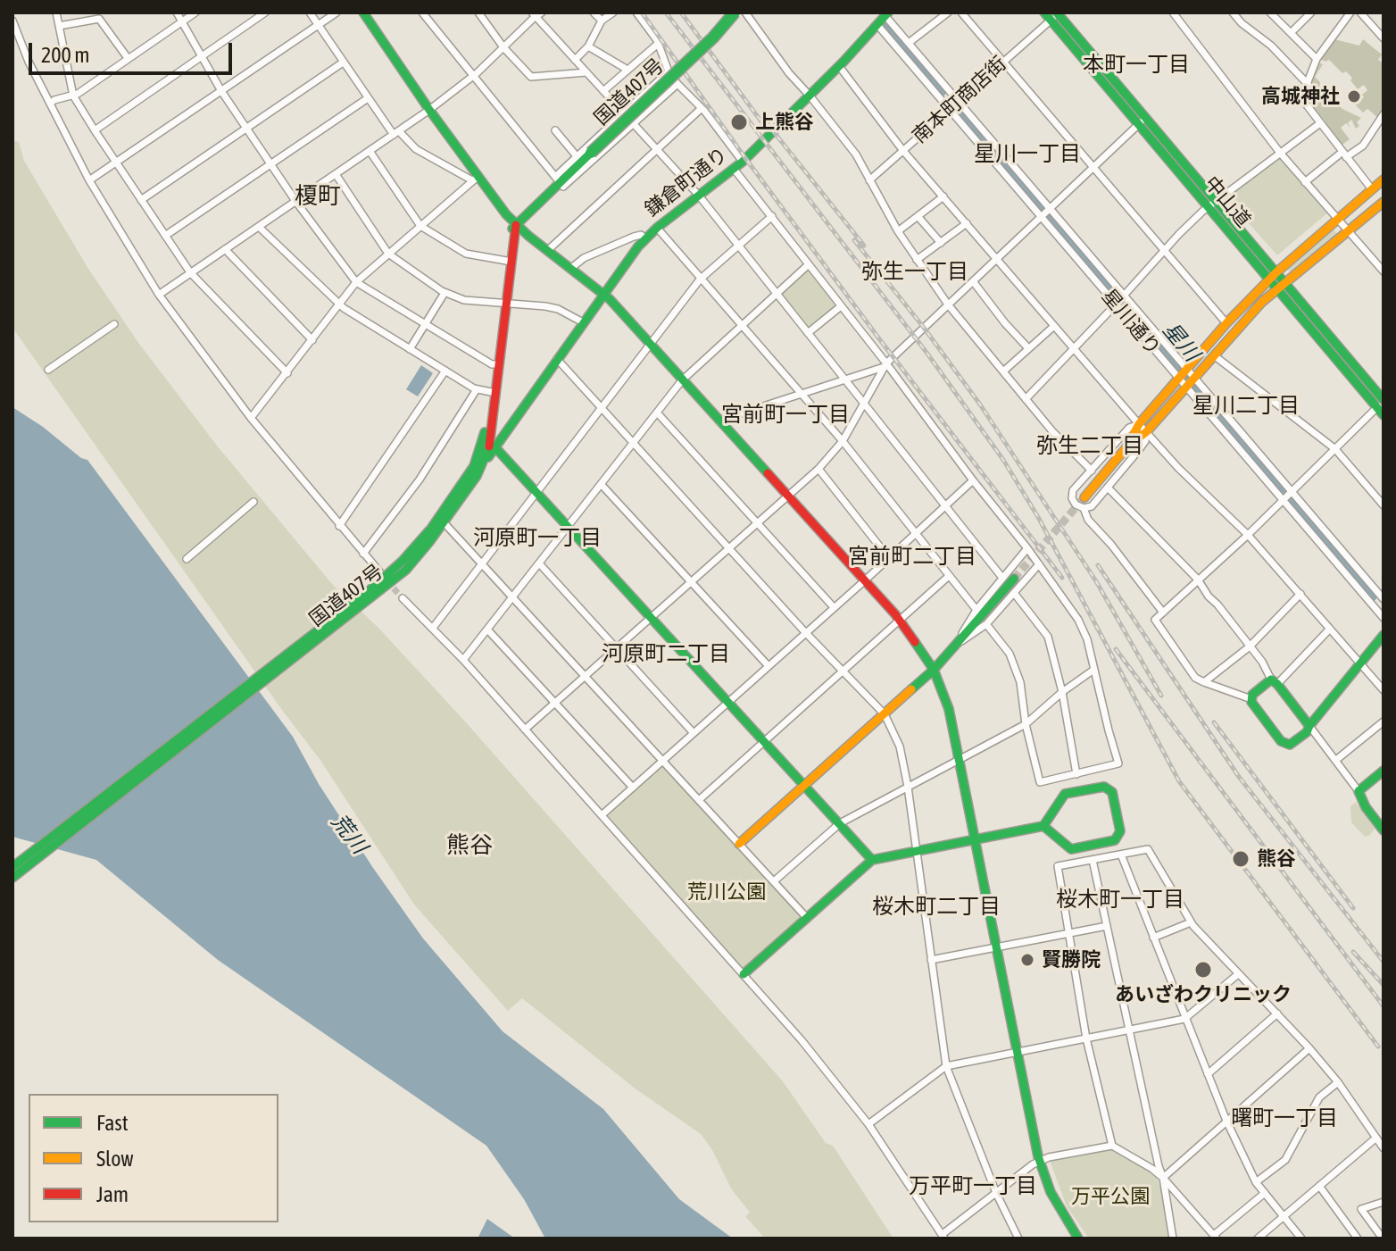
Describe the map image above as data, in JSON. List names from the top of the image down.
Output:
{
  "streets": {
    "main road": ["国道407号", "鎌倉町通り", "中山道"],
    "street": ["南本町商店街", "星川通り"]
  },
  "crossings": [
    ["国道407号", "鎌倉町通り"],
    ["南本町商店街", "中山道"],
    ["南本町商店街", "星川通り"],
    ["鎌倉町通り", "星川通り"]
  ],
  "districts": [
    "本町一丁目",
    "星川一丁目",
    "榎町",
    "弥生一丁目",
    "星川二丁目",
    "宮前町一丁目",
    "弥生二丁目",
    "河原町一丁目",
    "宮前町二丁目",
    "河原町二丁目",
    "熊谷",
    "桜木町一丁目",
    "桜木町二丁目",
    "曙町一丁目",
    "万平町一丁目"
  ],
  "water": ["星川", "荒川"],
  "parks": ["荒川公園", "万平公園"],
  "places": [
    "高城神社",
    "上熊谷",
    "熊谷",
    "賢勝院",
    "あいざわクリニック"
  ],
  "legend": ["Fast", "Slow", "Jam"],
  "scale_bar": "200 m"
}
